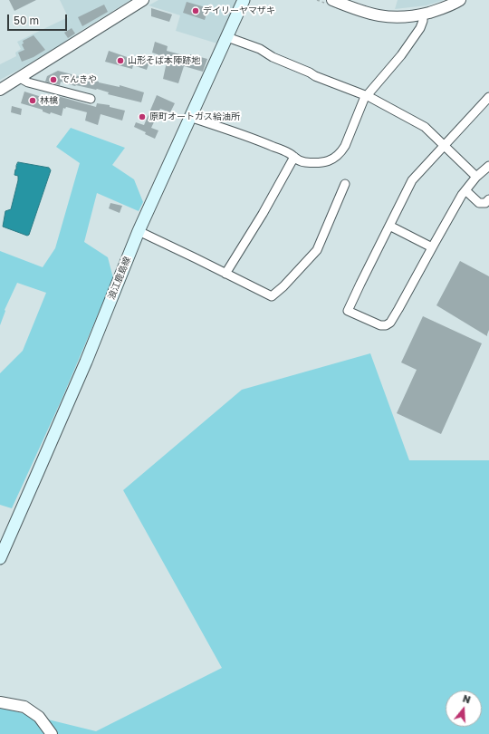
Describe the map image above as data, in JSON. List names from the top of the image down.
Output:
{
  "streets": {
    "main road": ["浪江鹿島線"]
  },
  "places": [
    "デイリーヤマザキ",
    "山形そば本陣跡地",
    "でんきや",
    "林檎",
    "原町オートガス給油所"
  ],
  "scale_bar": "50 m",
  "north": "top"
}
